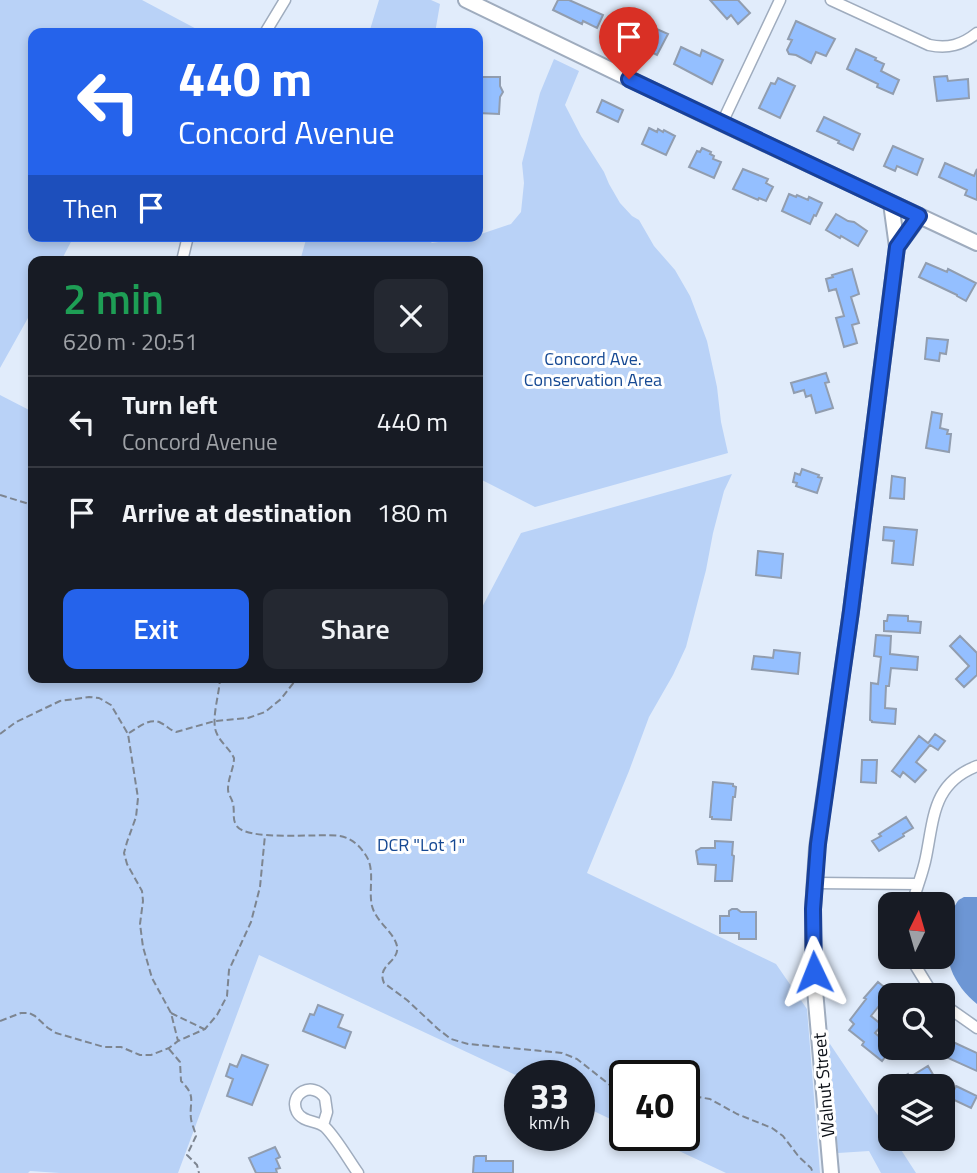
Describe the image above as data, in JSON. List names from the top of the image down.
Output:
{
  "streets": {
    "street": ["Walnut Street"]
  },
  "parks": ["Concord Ave. Conservation Area", "DCR \"Lot 1\""],
  "north": "top",
  "page": {
    "turn": ["440 m", "Concord Avenue"],
    "then": "Then",
    "heading": ["2 min", "620 m · 20:51"],
    "list": [
      {
        "name": "Turn left",
        "note": "Concord Avenue",
        "value": "440 m"
      },
      {
        "name": "Arrive at destination",
        "value": "180 m"
      }
    ],
    "buttons": ["Exit", "Share"],
    "speed": "33 km/h",
    "limit": "40"
  }
}
